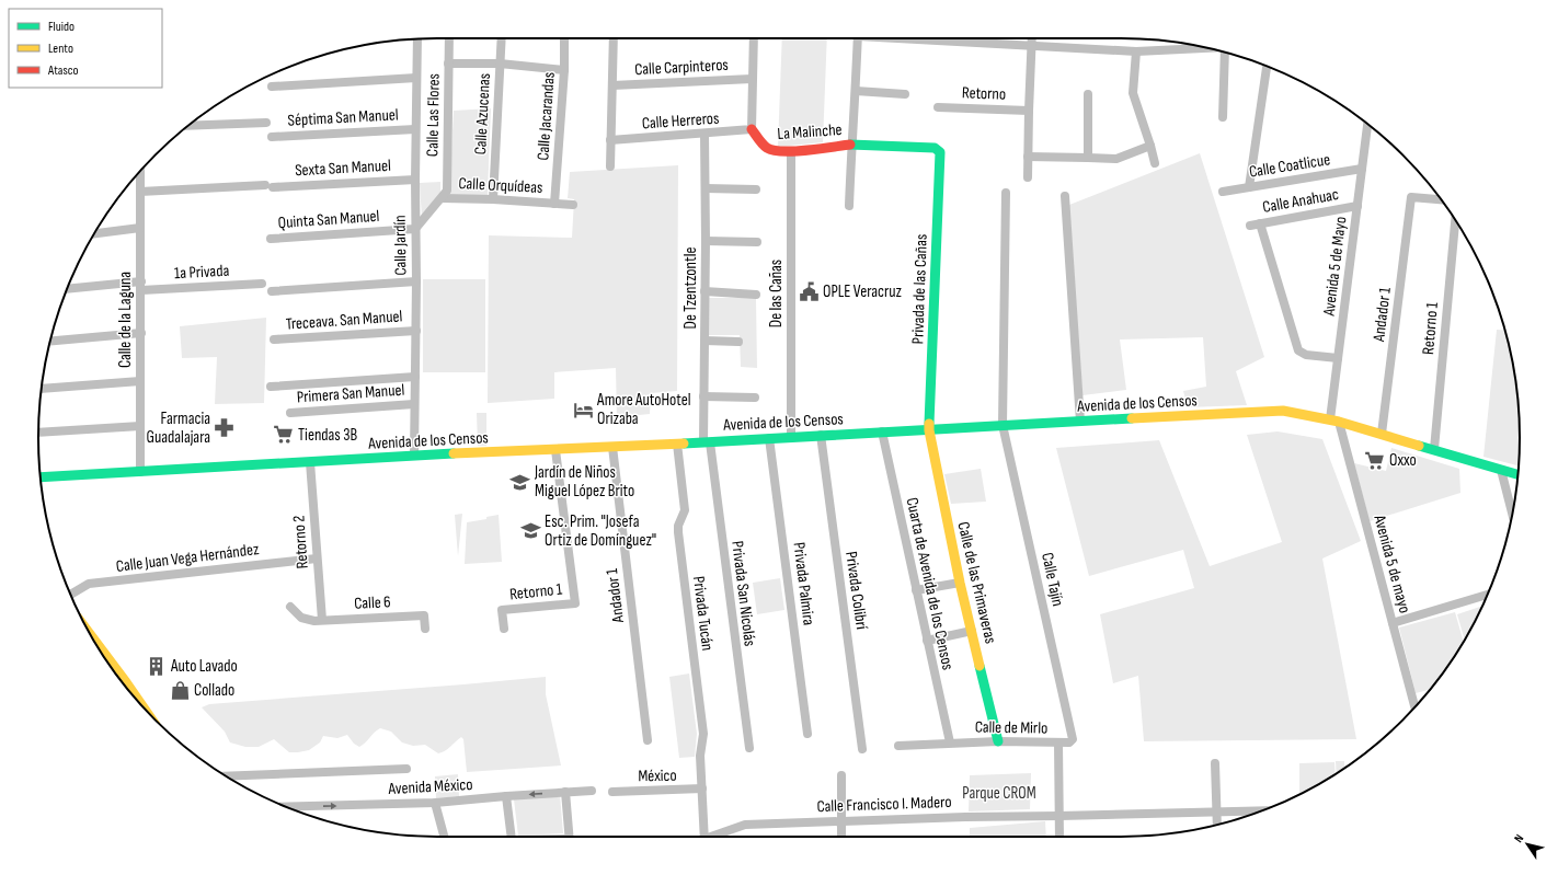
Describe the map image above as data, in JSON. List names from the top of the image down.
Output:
{
  "streets": {
    "street": [
      "Calle Carpinteros",
      "Retorno",
      "Calle Azucenas",
      "Calle Las Flores",
      "Calle Jacarandas",
      "Séptima San Manuel",
      "Calle Herreros",
      "La Malinche",
      "Calle Coatlicue",
      "Sexta San Manuel",
      "Calle Orquídeas",
      "Calle Anahuac",
      "Quinta San Manuel",
      "Calle Jardín",
      "Avenida 5 de Mayo",
      "1a Privada",
      "De Tzentzontle",
      "Privada de las Cañas",
      "De las Cañas",
      "Andador 1",
      "Calle de la Laguna",
      "Treceava. San Manuel",
      "Retorno 1",
      "Primera San Manuel",
      "Avenida de los Censos",
      "Retorno 2",
      "Calle Juan Vega Hernández",
      "Avenida 5 de mayo",
      "Calle Tajín",
      "Calle de las Primaveras",
      "Privada Palmira",
      "Cuarta de Avenida de los Censos",
      "Privada Colibrí",
      "Privada San Nicolás",
      "Calle 6",
      "Privada Tucán",
      "Calle de Mirlo",
      "México",
      "Avenida México",
      "Calle Francisco I. Madero"
    ]
  },
  "crossings": [
    ["Calle Azucenas", "Calle Orquídeas"],
    ["Calle Las Flores", "Calle Orquídeas"],
    ["Calle Jacarandas", "Calle Orquídeas"],
    ["Séptima San Manuel", "Calle Jardín"],
    ["Calle Herreros", "La Malinche"],
    ["Calle Herreros", "De Tzentzontle"],
    ["La Malinche", "Privada de las Cañas"],
    ["La Malinche", "De las Cañas"],
    ["Calle Coatlicue", "Avenida 5 de Mayo"],
    ["Sexta San Manuel", "Calle Jardín"],
    ["Sexta San Manuel", "Calle de la Laguna"],
    ["Calle Orquídeas", "Quinta San Manuel"],
    ["Calle Orquídeas", "Calle Jardín"],
    ["Calle Anahuac", "Avenida 5 de Mayo"],
    ["Quinta San Manuel", "Calle Jardín"],
    ["Calle Jardín", "Treceava. San Manuel"],
    ["Calle Jardín", "Primera San Manuel"],
    ["Calle Jardín", "Avenida de los Censos"],
    ["Avenida 5 de Mayo", "Avenida de los Censos"],
    ["Avenida 5 de Mayo", "Avenida 5 de mayo"],
    ["1a Privada", "Calle de la Laguna"],
    ["De Tzentzontle", "Avenida de los Censos"],
    ["De Tzentzontle", "Privada San Nicolás"],
    ["Privada de las Cañas", "Avenida de los Censos"],
    ["Privada de las Cañas", "Calle de las Primaveras"],
    ["De las Cañas", "Avenida de los Censos"],
    ["Andador 1", "Avenida de los Censos"],
    ["Calle de la Laguna", "Avenida de los Censos"],
    ["Retorno 1", "Avenida de los Censos"],
    ["Avenida de los Censos", "Retorno 2"],
    ["Avenida de los Censos", "Avenida 5 de mayo"],
    ["Avenida de los Censos", "Calle Tajín"],
    ["Avenida de los Censos", "Calle de las Primaveras"],
    ["Avenida de los Censos", "Privada Palmira"],
    ["Avenida de los Censos", "Cuarta de Avenida de los Censos"],
    ["Avenida de los Censos", "Privada Colibrí"],
    ["Avenida de los Censos", "Privada San Nicolás"],
    ["Avenida de los Censos", "Privada Tucán"],
    ["Retorno 2", "Calle Juan Vega Hernández"],
    ["Retorno 2", "Calle 6"],
    ["Calle Tajín", "Calle de Mirlo"],
    ["Calle de las Primaveras", "Calle de Mirlo"],
    ["Cuarta de Avenida de los Censos", "Calle de Mirlo"],
    ["Privada Tucán", "México"]
  ],
  "parks": ["Parque CROM"],
  "places": {
    "public building": ["OPLE Veracruz"],
    "hotel": ["Amore AutoHotel Orizaba"],
    "pharmacy": ["Farmacia Guadalajara"],
    "supermarket": ["Tiendas 3B", "Oxxo"],
    "school or university": ["Jardín de Niños Miguel López Brito", "Esc. Prim. \"Josefa Ortiz de Domínguez\""],
    "building": ["Auto Lavado"],
    "shop": ["Collado"]
  },
  "legend": ["Fluido", "Lento", "Atasco"],
  "north": "top left"
}
